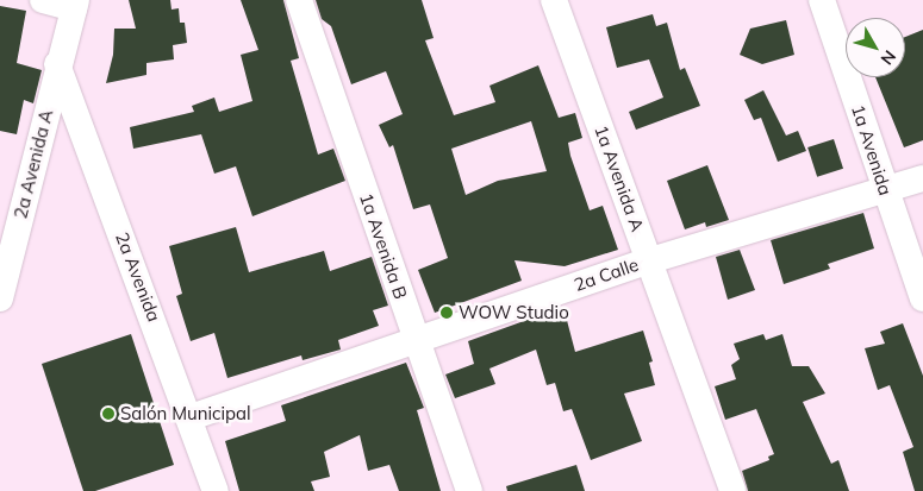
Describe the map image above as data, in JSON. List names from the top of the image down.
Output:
{
  "streets": {
    "street": [
      "1a Avenida",
      "2a Avenida A",
      "1a Avenida A",
      "1a Avenida B",
      "2a Calle",
      "2a Avenida"
    ]
  },
  "crossings": [
    ["1a Avenida", "2a Calle"],
    ["2a Avenida A", "2a Avenida"],
    ["1a Avenida A", "2a Calle"],
    ["1a Avenida B", "2a Calle"],
    ["2a Calle", "2a Avenida"]
  ],
  "places": ["WOW Studio", "Salón Municipal"],
  "north": "bottom right"
}
